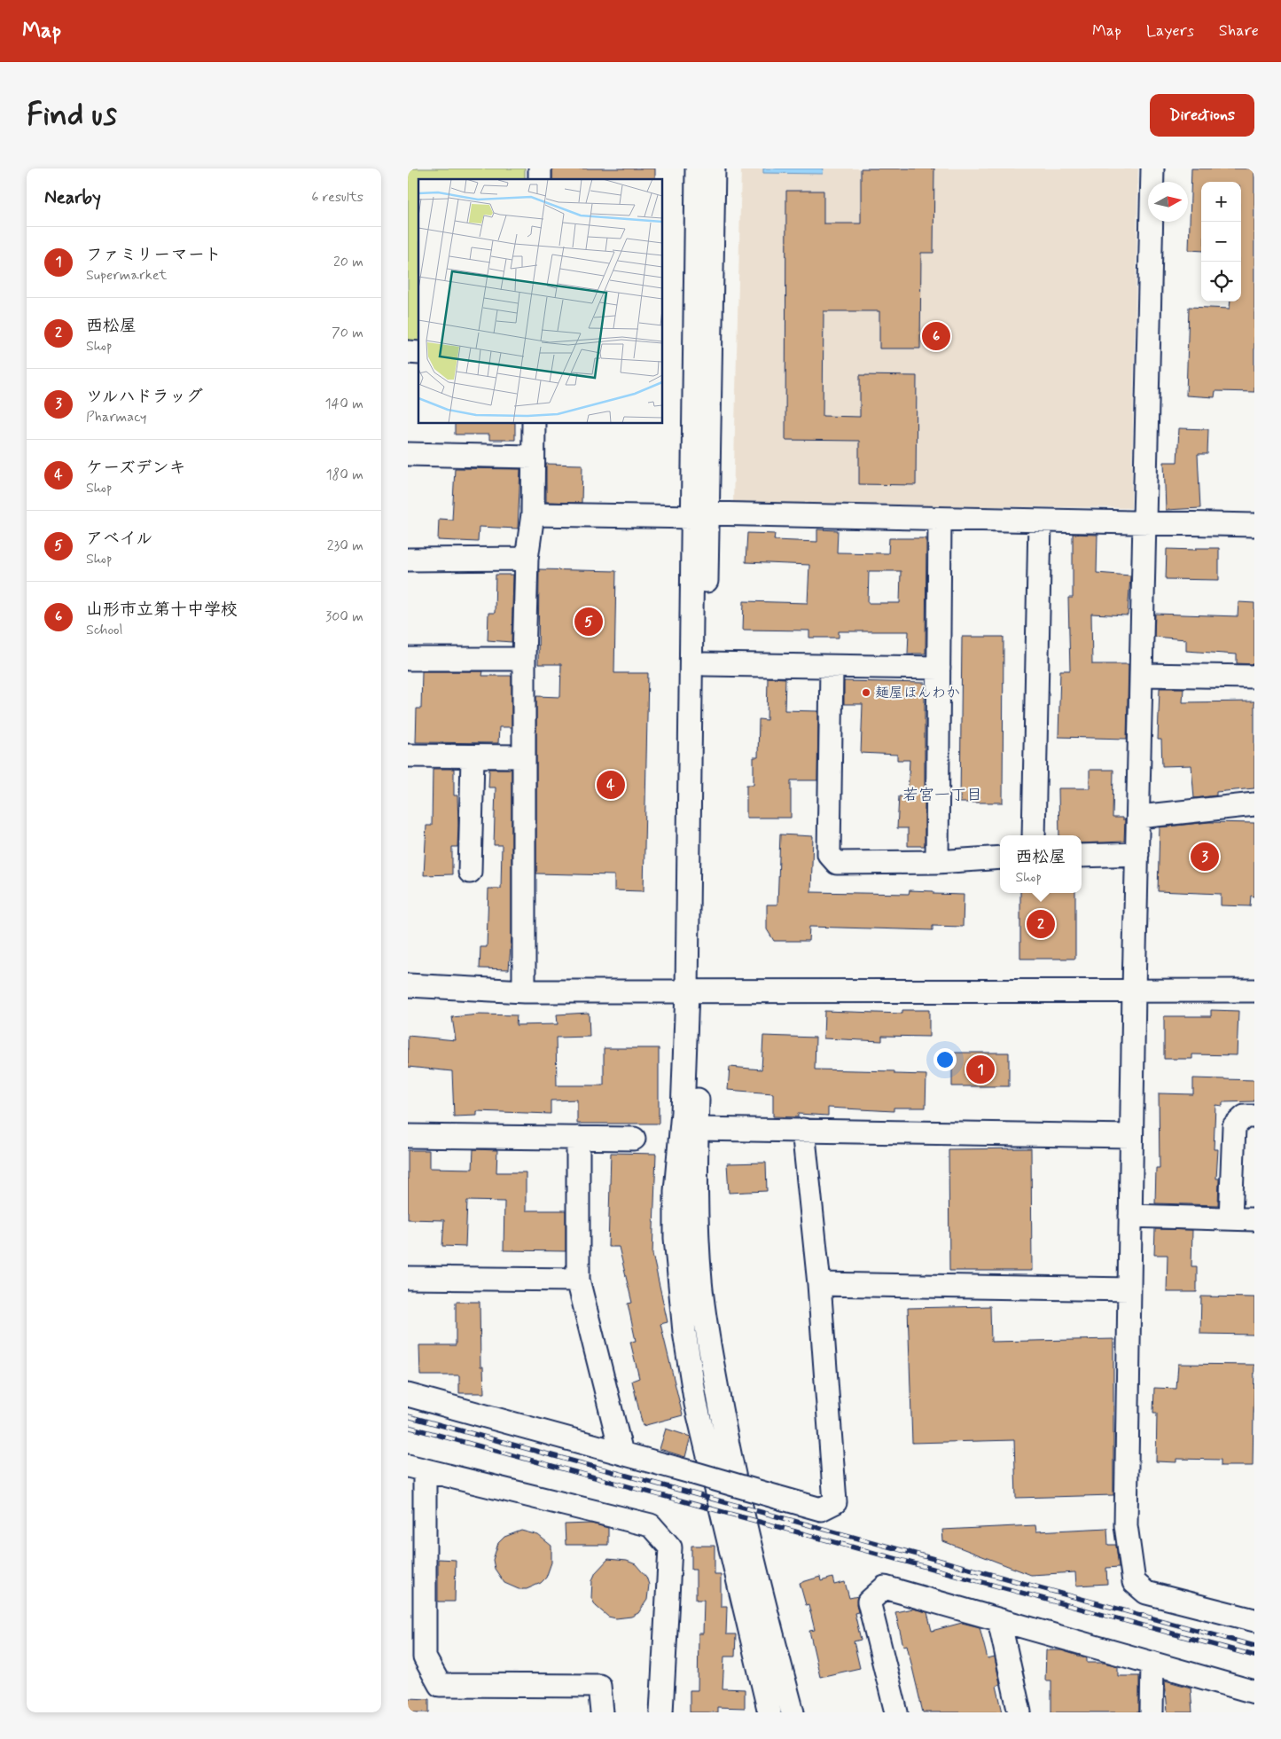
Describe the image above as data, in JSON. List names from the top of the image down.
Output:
{
  "districts": ["若宮一丁目"],
  "places": ["麺屋ほんわか"],
  "north": "right",
  "page": {
    "header": "Map",
    "nav": ["Map", "Layers", "Share"],
    "buttons": "Directions",
    "title": "Find us",
    "heading": ["Nearby", "6 results"],
    "map_buttons": ["+", "−"],
    "list": [
      {
        "mark": "1",
        "name": "ファミリーマート",
        "note": "Supermarket",
        "value": "20 m"
      },
      {
        "mark": "2",
        "name": "西松屋",
        "note": "Shop",
        "value": "70 m"
      },
      {
        "mark": "3",
        "name": "ツルハドラッグ",
        "note": "Pharmacy",
        "value": "140 m"
      },
      {
        "mark": "4",
        "name": "ケーズデンキ",
        "note": "Shop",
        "value": "180 m"
      },
      {
        "mark": "5",
        "name": "アベイル",
        "note": "Shop",
        "value": "230 m"
      },
      {
        "mark": "6",
        "name": "山形市立第十中学校",
        "note": "School",
        "value": "300 m"
      }
    ],
    "pins": [
      "6",
      "5",
      "4",
      "3",
      "2",
      "1"
    ],
    "popup": ["西松屋", "Shop"]
  }
}
